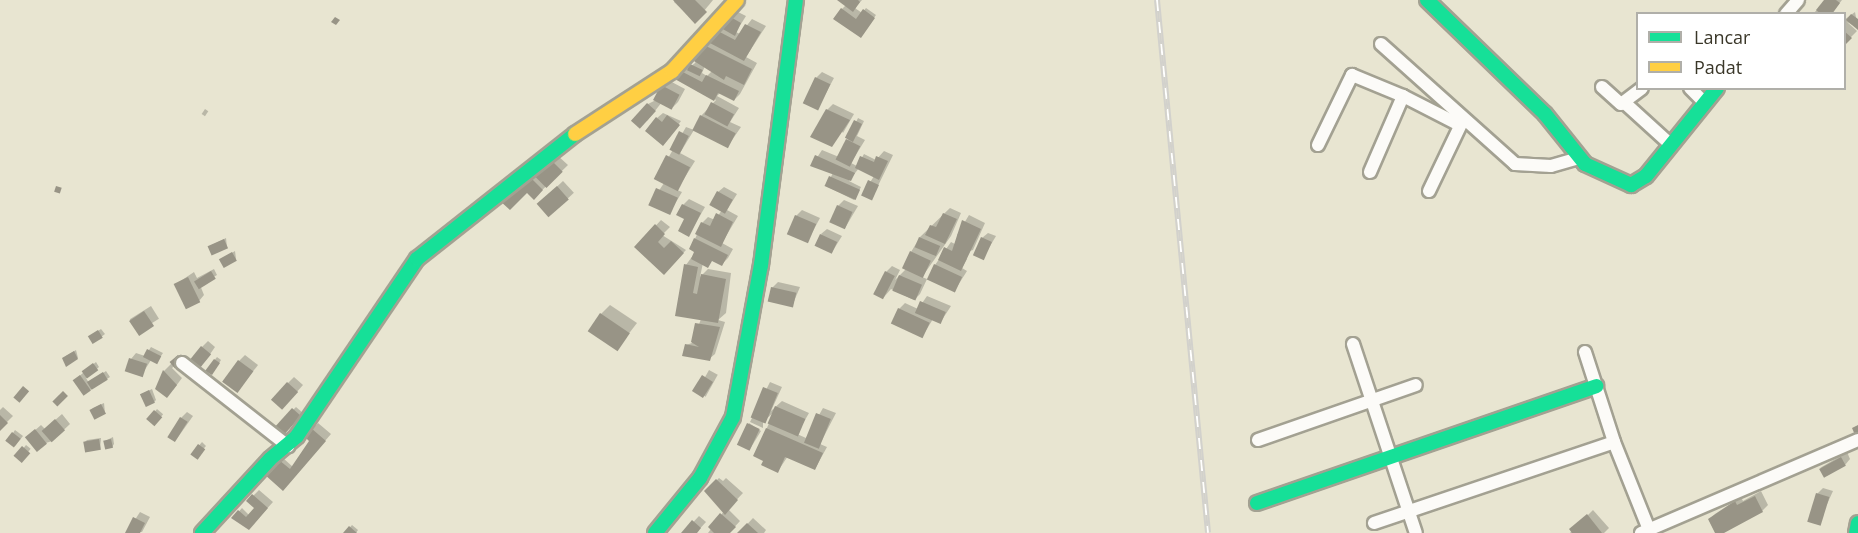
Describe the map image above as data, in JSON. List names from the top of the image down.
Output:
{
  "legend": ["Lancar", "Padat"]
}
